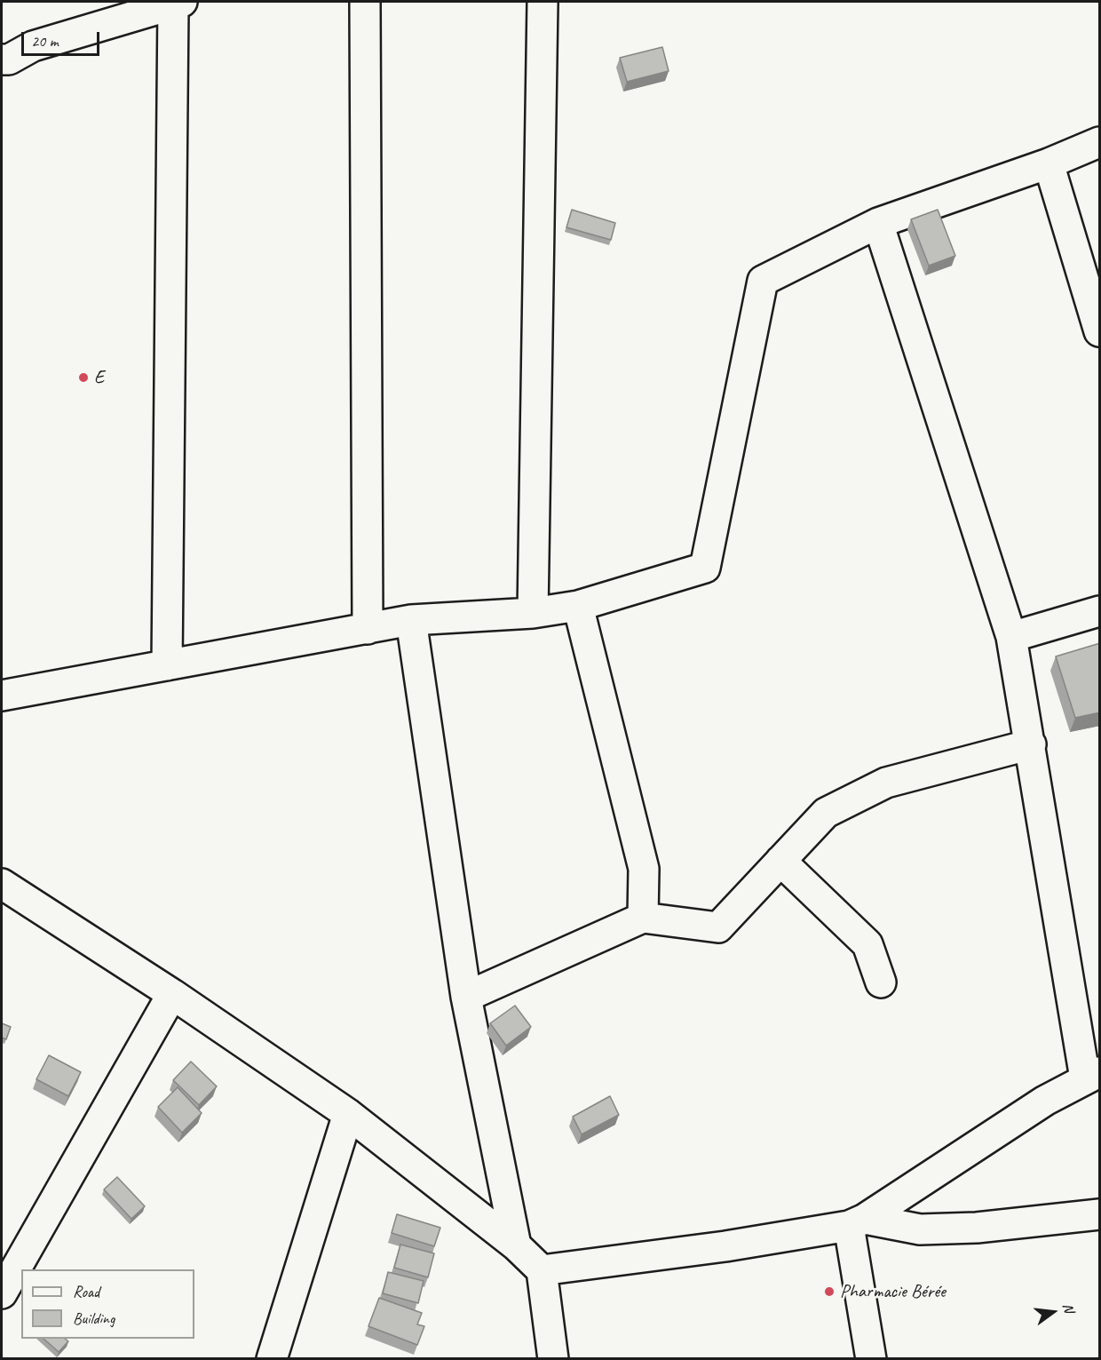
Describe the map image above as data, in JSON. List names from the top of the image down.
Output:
{
  "places": ["E", "Pharmacie Bérée"],
  "legend": ["Road", "Building"],
  "scale_bar": "20 m",
  "north": "right"
}
